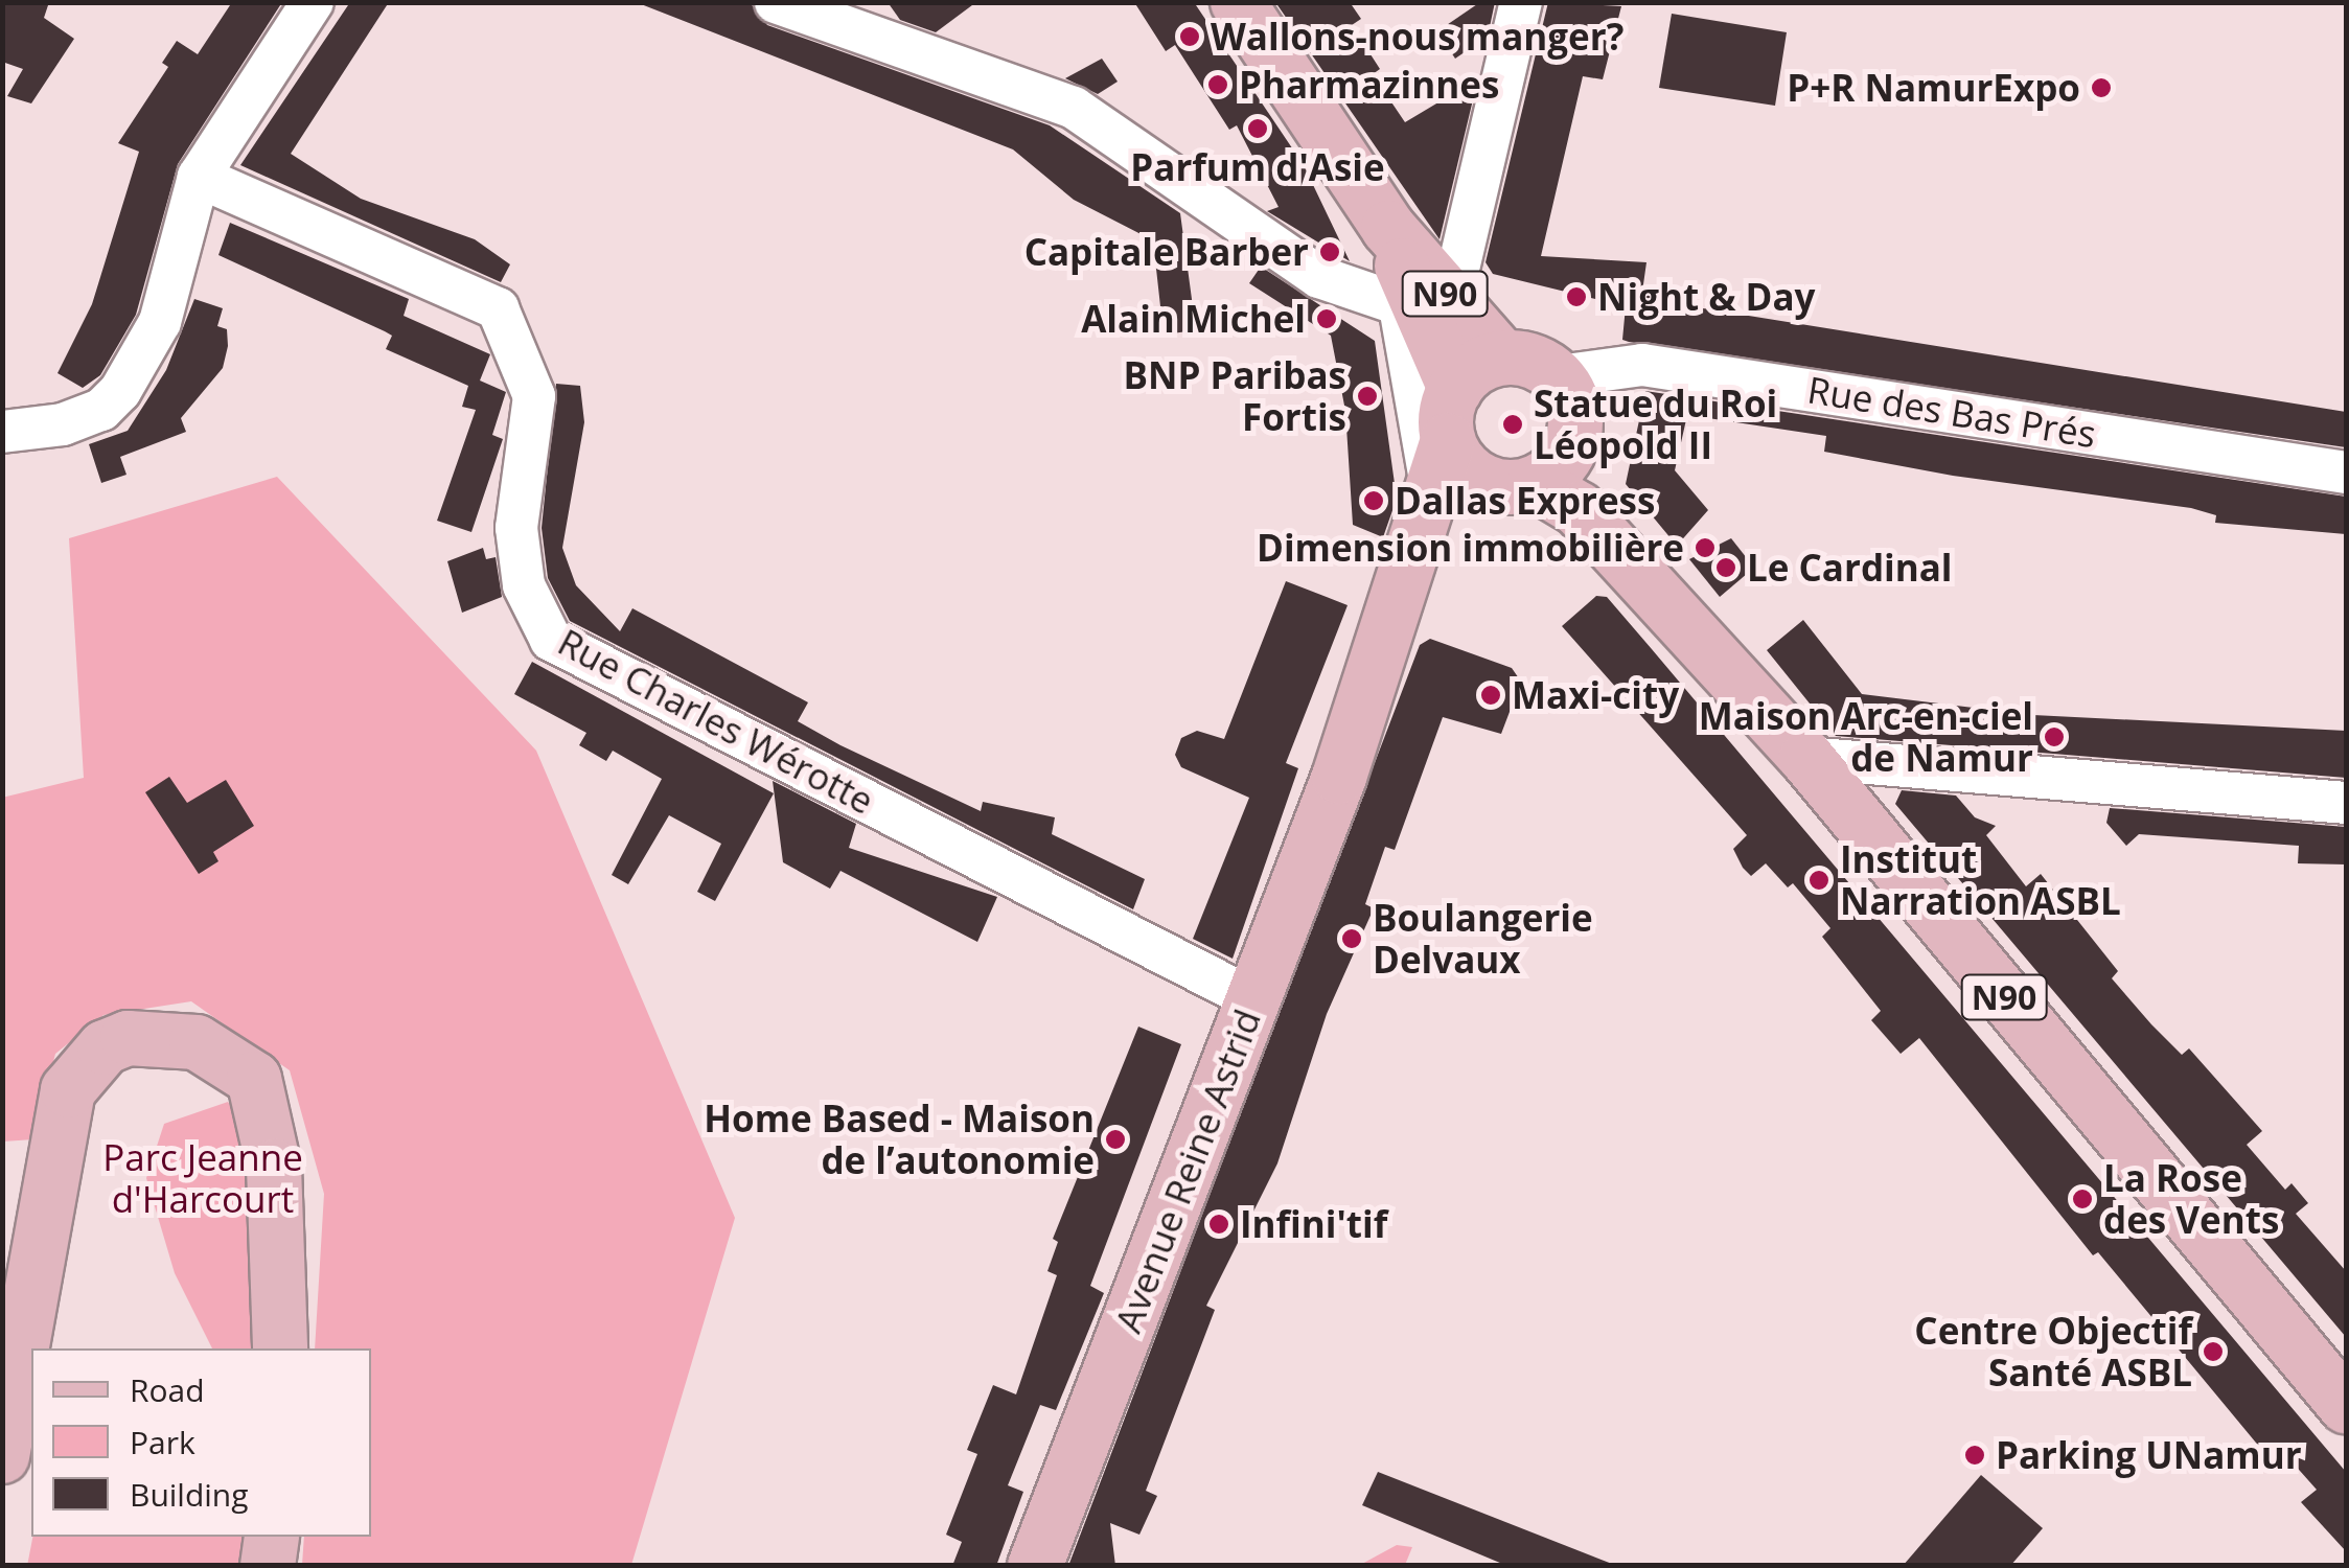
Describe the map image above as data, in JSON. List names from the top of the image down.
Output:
{
  "streets": {
    "main road": ["N90", "Avenue Reine Astrid"],
    "street": ["Rue des Bas Prés", "Rue Charles Wérotte"]
  },
  "crossings": [
    ["N90", "Rue des Bas Prés"],
    ["N90", "Avenue Reine Astrid"],
    ["Rue des Bas Prés", "Avenue Reine Astrid"],
    ["Rue Charles Wérotte", "Avenue Reine Astrid"]
  ],
  "parks": ["Parc Jeanne d'Harcourt"],
  "places": [
    "Wallons-nous manger?",
    "Pharmazinnes",
    "P+R NamurExpo",
    "Parfum d'Asie",
    "Capitale Barber",
    "Night & Day",
    "Alain Michel",
    "BNP Paribas Fortis",
    "Statue du Roi Léopold II",
    "Dallas Express",
    "Dimension immobilière",
    "Le Cardinal",
    "Maxi-city",
    "Maison Arc-en-ciel de Namur",
    "Institut Narration ASBL",
    "Boulangerie Delvaux",
    "Home Based - Maison de l’autonomie",
    "La Rose des Vents",
    "Infini'tif",
    "Centre Objectif Santé ASBL",
    "Parking UNamur"
  ],
  "legend": ["Road", "Park", "Building"]
}
